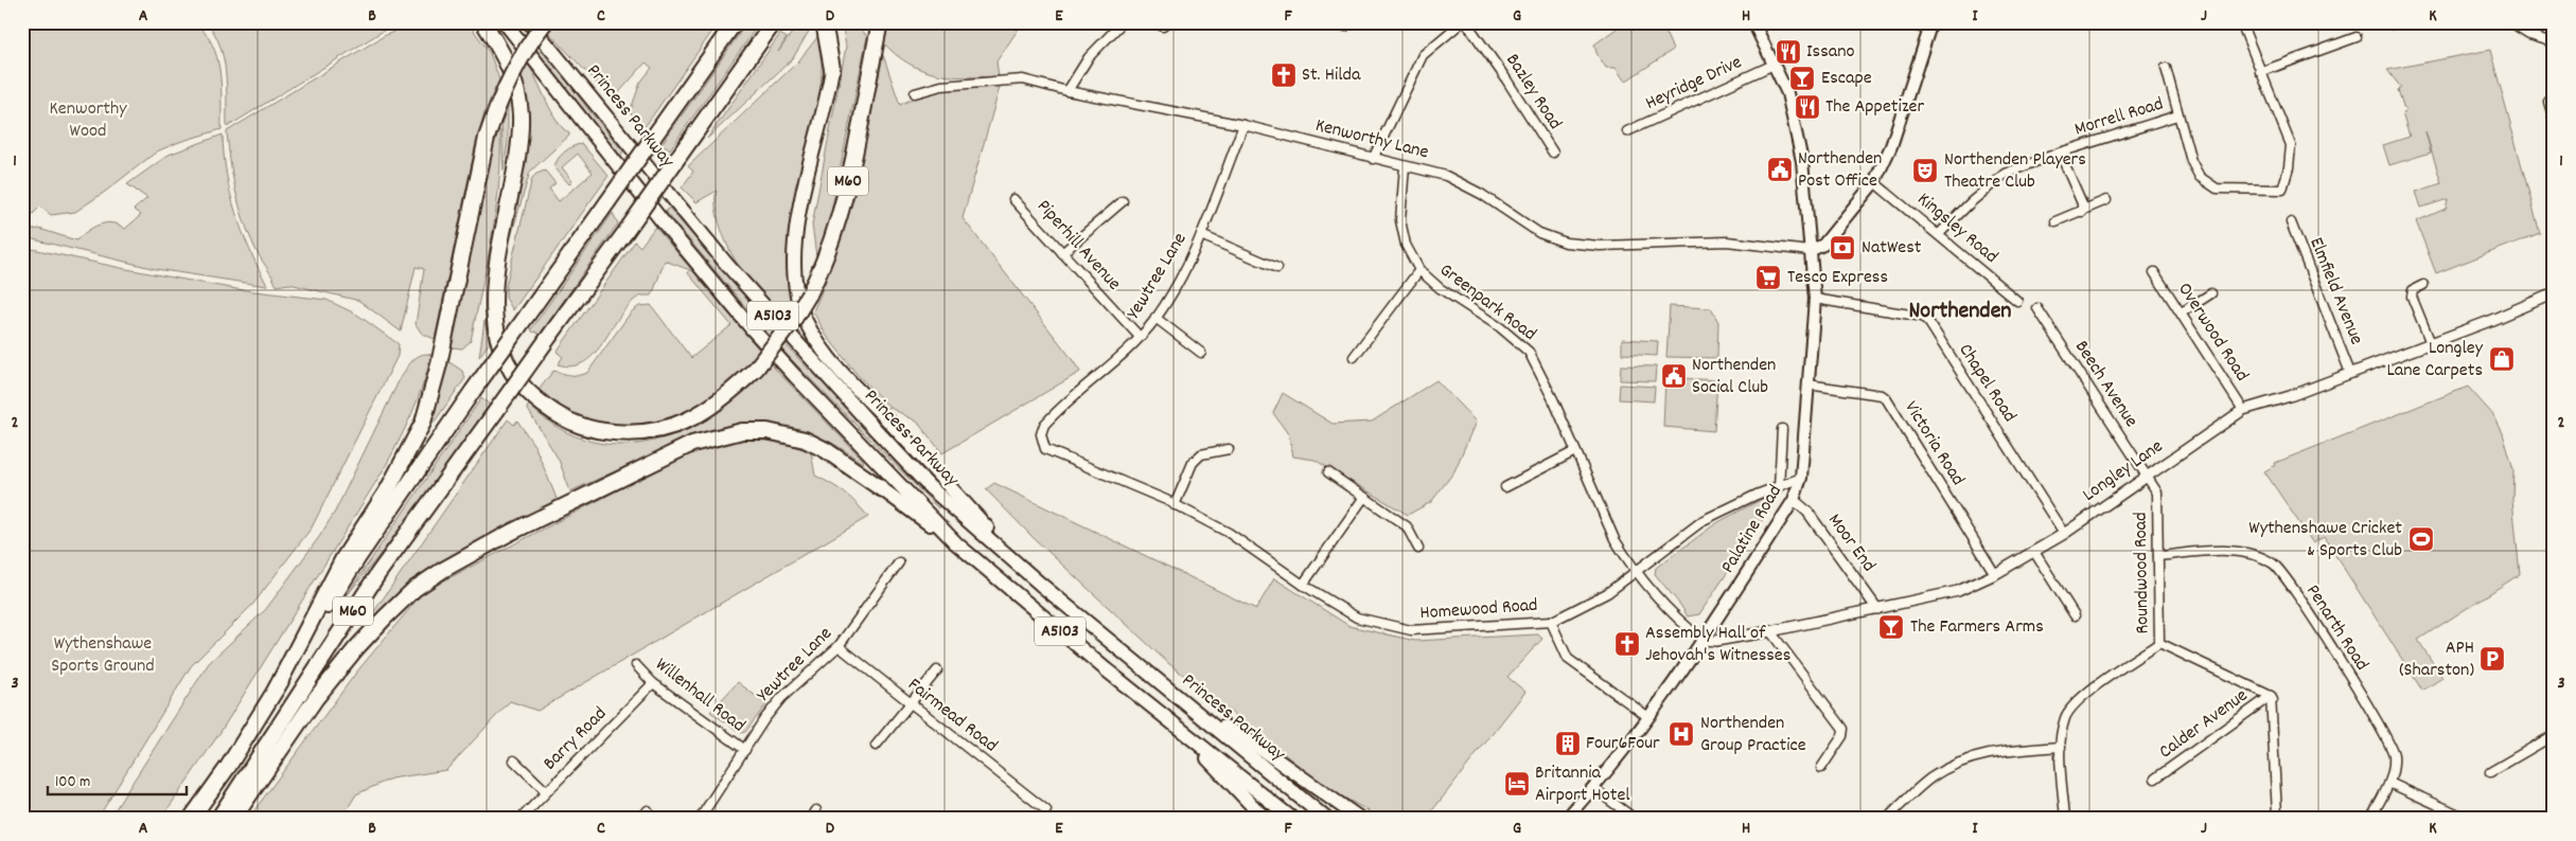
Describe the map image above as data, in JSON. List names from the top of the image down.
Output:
{
  "streets": {
    "highway": ["Princess Parkway", "M60", "A5103"],
    "main road": ["Palatine Road"],
    "street": [
      "Heyridge Drive",
      "Bazley Road",
      "Morrell Road",
      "Kenworthy Lane",
      "Kingsley Road",
      "Piperhill Avenue",
      "Yewtree Lane",
      "Elmfield Avenue",
      "Greenpark Road",
      "Overwood Road",
      "Chapel Road",
      "Beech Avenue",
      "Victoria Road",
      "Longley Lane",
      "Moor End",
      "Roundwood Road",
      "Homewood Road",
      "Penarth Road",
      "Willenhall Road",
      "Fairmead Road",
      "Calder Avenue",
      "Barry Road"
    ]
  },
  "crossings": [
    ["Heyridge Drive", "Palatine Road"],
    ["Morrell Road", "Kingsley Road"],
    ["Kenworthy Lane", "Yewtree Lane"],
    ["Kenworthy Lane", "Greenpark Road"],
    ["Kenworthy Lane", "Palatine Road"],
    ["Piperhill Avenue", "Yewtree Lane"],
    ["Yewtree Lane", "Homewood Road"],
    ["Yewtree Lane", "Willenhall Road"],
    ["Yewtree Lane", "Fairmead Road"],
    ["Elmfield Avenue", "Longley Lane"],
    ["Greenpark Road", "Longley Lane"],
    ["Greenpark Road", "Palatine Road"],
    ["Greenpark Road", "Homewood Road"],
    ["Overwood Road", "Longley Lane"],
    ["Chapel Road", "Longley Lane"],
    ["Chapel Road", "Palatine Road"],
    ["Beech Avenue", "Longley Lane"],
    ["Beech Avenue", "Roundwood Road"],
    ["Victoria Road", "Longley Lane"],
    ["Victoria Road", "Palatine Road"],
    ["Longley Lane", "Palatine Road"],
    ["Longley Lane", "Moor End"],
    ["Longley Lane", "Roundwood Road"],
    ["Palatine Road", "Moor End"],
    ["Palatine Road", "Homewood Road"],
    ["Roundwood Road", "Penarth Road"],
    ["Roundwood Road", "Calder Avenue"],
    ["Willenhall Road", "Barry Road"]
  ],
  "districts": ["Northenden"],
  "parks": ["Kenworthy Wood", "Wythenshawe Sports Ground"],
  "places": {
    "restaurant": ["Issano", "The Appetizer"],
    "church": ["St. Hilda", "Assembly Hall of Jehovah's Witnesses"],
    "bar": ["Escape", "The Farmers Arms"],
    "public building": ["Northenden Post Office", "Northenden Social Club"],
    "theatre": ["Northenden Players Theatre Club"],
    "bank": ["NatWest"],
    "supermarket": ["Tesco Express"],
    "shop": ["Longley Lane Carpets"],
    "sports": ["Wythenshawe Cricket & Sports Club"],
    "parking": ["APH (Sharston)"],
    "hospital": ["Northenden Group Practice"],
    "building": ["Four6Four"],
    "hotel": ["Britannia Airport Hotel"]
  },
  "scale_bar": "100 m",
  "grid": {
    "columns": [
      "A",
      "B",
      "C",
      "D",
      "E",
      "F",
      "G",
      "H",
      "I",
      "J",
      "K"
    ],
    "rows": ["1", "2", "3"]
  }
}
